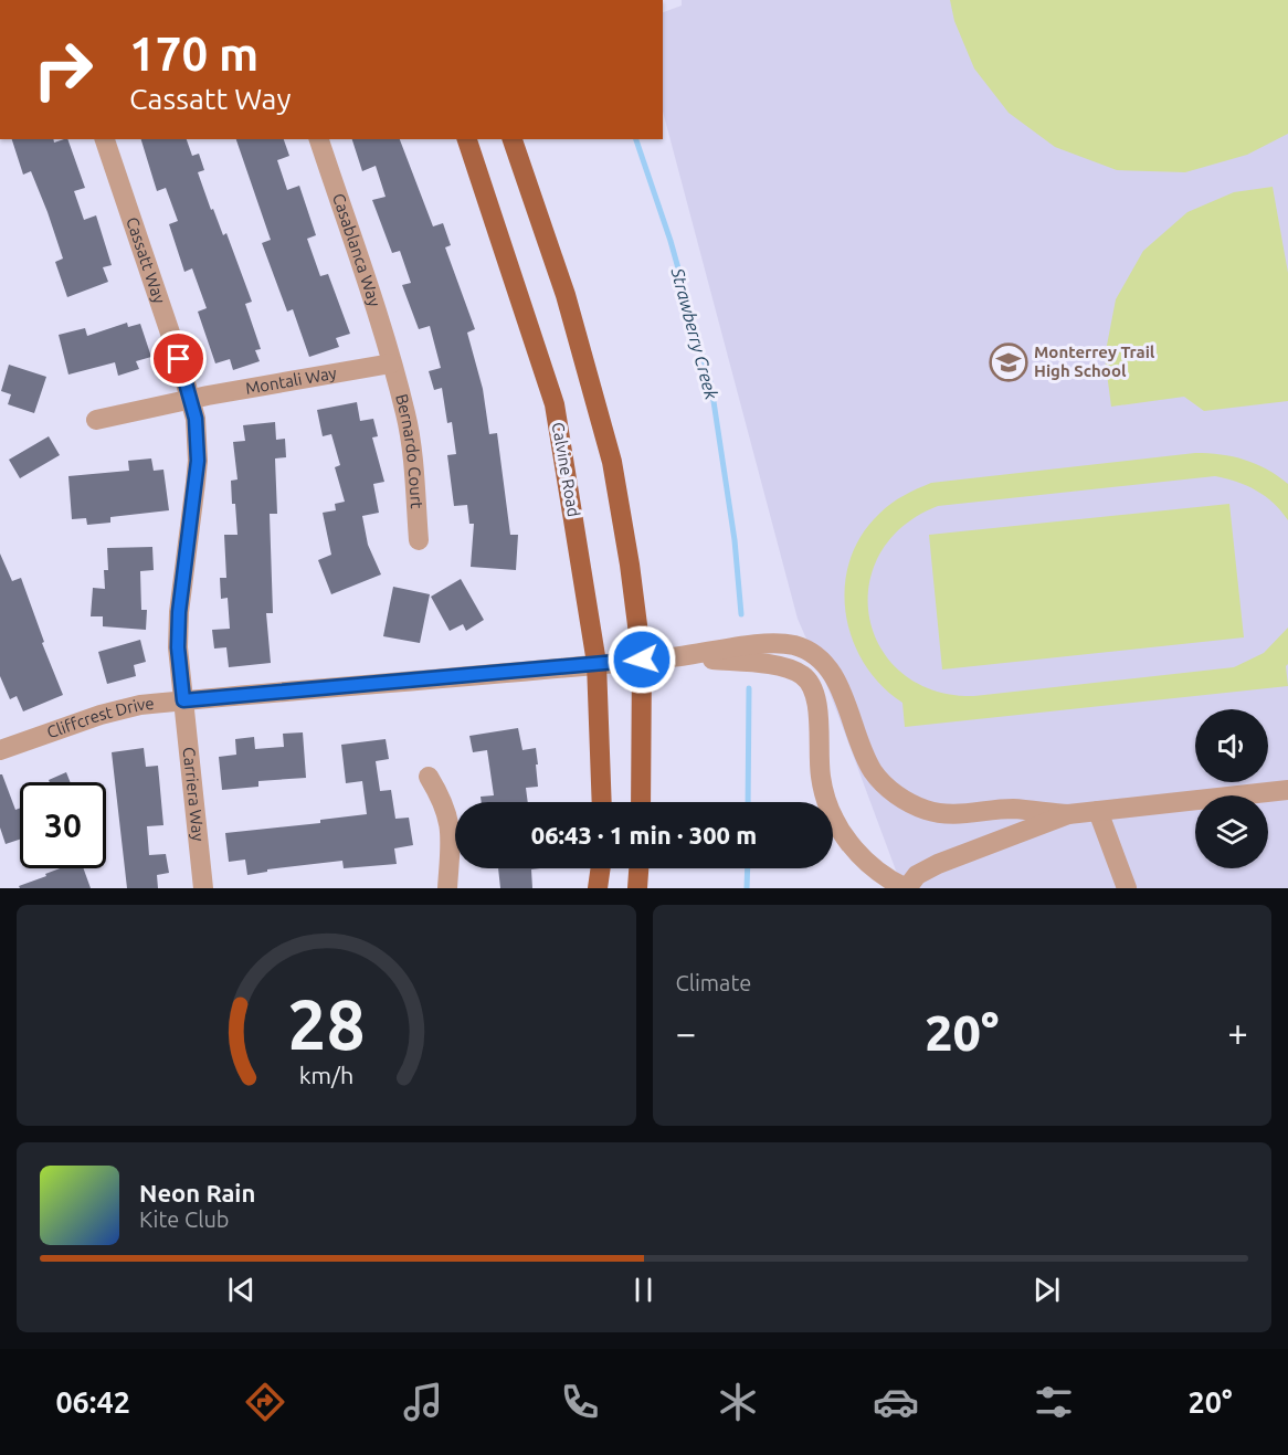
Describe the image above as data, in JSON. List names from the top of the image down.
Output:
{
  "streets": {
    "main road": ["Calvine Road"],
    "street": [
      "Casablanca Way",
      "Cassatt Way",
      "Montali Way",
      "Bernardo Court",
      "Cliffcrest Drive",
      "Carriera Way"
    ]
  },
  "crossings": [
    ["Casablanca Way", "Montali Way"],
    ["Casablanca Way", "Bernardo Court"],
    ["Cassatt Way", "Montali Way"],
    ["Cassatt Way", "Cliffcrest Drive"],
    ["Cassatt Way", "Carriera Way"],
    ["Montali Way", "Bernardo Court"],
    ["Calvine Road", "Cliffcrest Drive"],
    ["Cliffcrest Drive", "Carriera Way"]
  ],
  "water": ["Strawberry Creek"],
  "places": {
    "school or university": ["Monterrey Trail High School"]
  },
  "page": {
    "turn": ["170 m", "Cassatt Way"],
    "limit": "30",
    "trip": "06:43 · 1 min · 300 m",
    "tile": "Climate",
    "heat": ["−", "20°", "+"],
    "song": ["Neon Rain", "Kite Club"],
    "tabs": ["06:42", "20°"],
    "gauge": ["28", "km/h"]
  }
}
